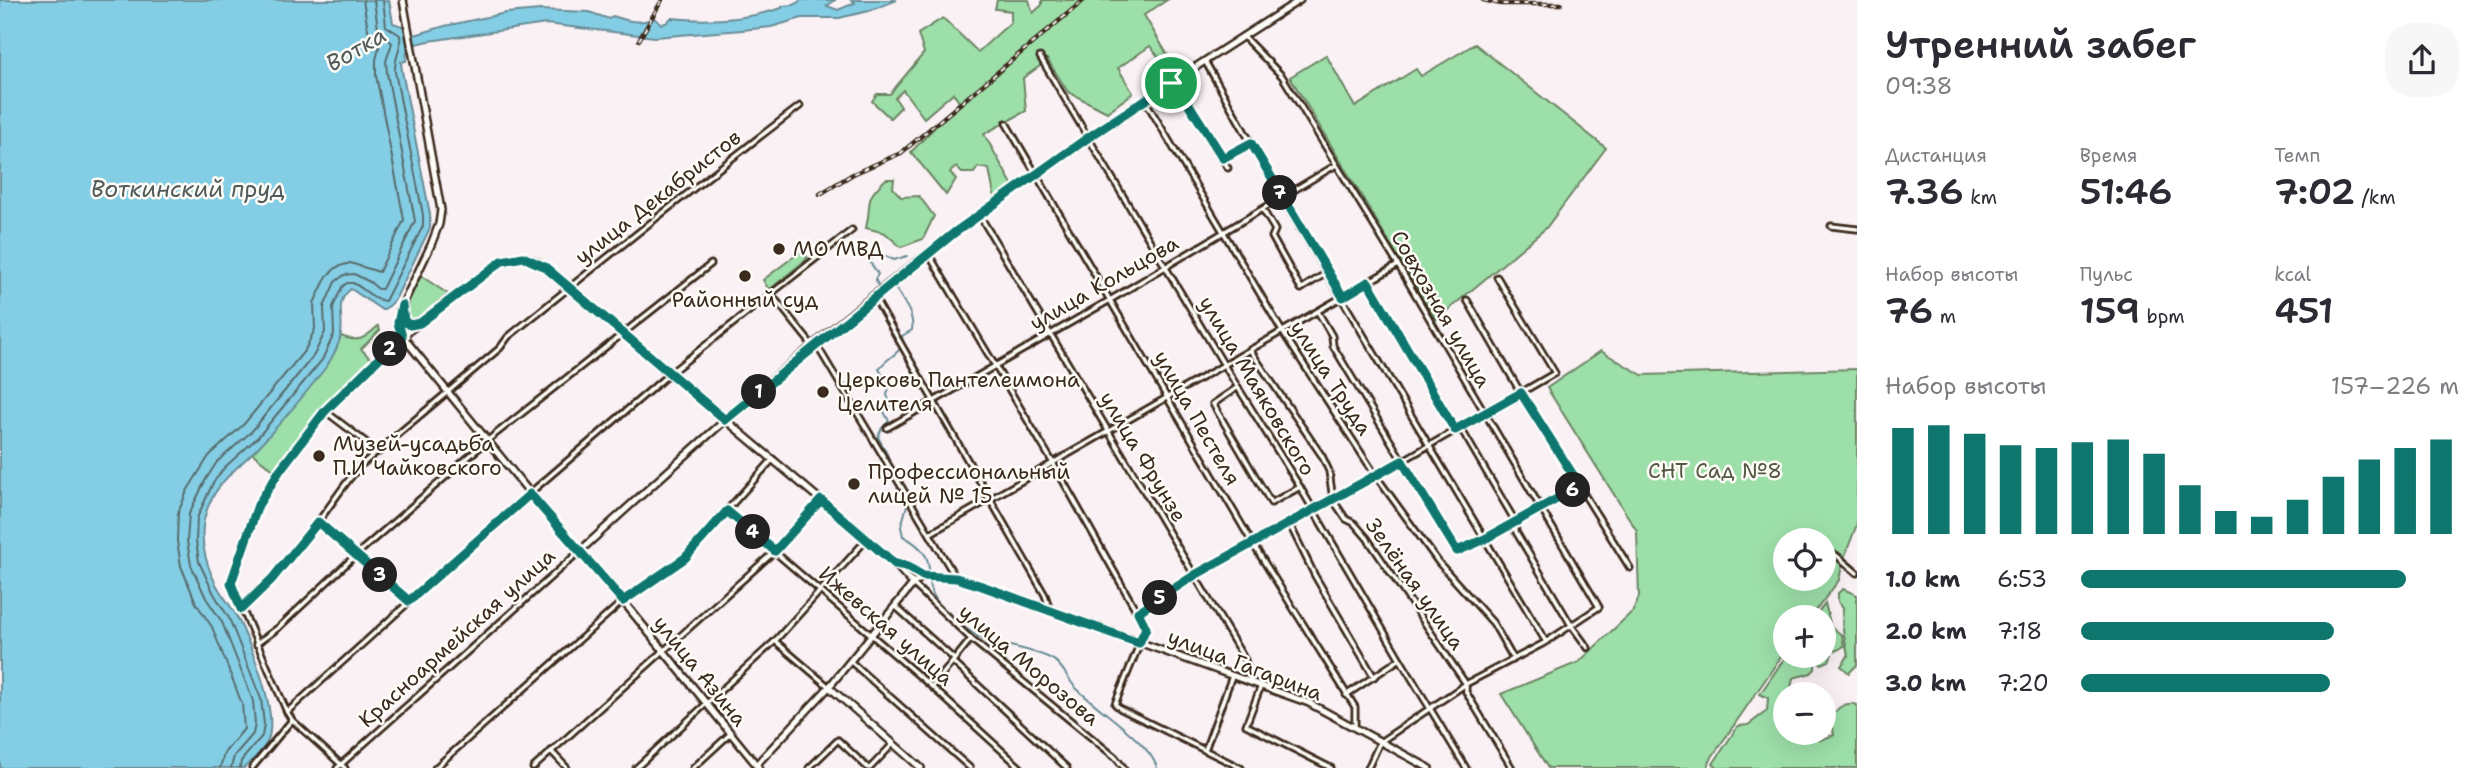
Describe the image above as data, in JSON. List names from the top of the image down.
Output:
{
  "streets": {
    "main road": ["Красноармейская улица", "улица Гагарина", "улица Азина"],
    "street": [
      "улица Декабристов",
      "улица Кольцова",
      "Совхозная улица",
      "улица Труда",
      "улица Маяковского",
      "улица Пестеля",
      "улица Фрунзе",
      "Зелёная улица",
      "Ижевская улица",
      "улица Морозова"
    ]
  },
  "crossings": [
    ["улица Декабристов", "улица Азина"],
    ["улица Кольцова", "Совхозная улица"],
    ["улица Кольцова", "улица Труда"],
    ["улица Кольцова", "улица Маяковского"],
    ["улица Кольцова", "улица Пестеля"],
    ["улица Кольцова", "улица Фрунзе"],
    ["Совхозная улица", "Красноармейская улица"],
    ["улица Труда", "Красноармейская улица"],
    ["улица Маяковского", "Красноармейская улица"],
    ["улица Пестеля", "Красноармейская улица"],
    ["улица Пестеля", "улица Гагарина"],
    ["улица Фрунзе", "Красноармейская улица"],
    ["улица Фрунзе", "улица Гагарина"],
    ["Красноармейская улица", "улица Азина"]
  ],
  "water": ["Вотка", "Воткинский пруд"],
  "parks": ["СНТ Сад №8"],
  "places": [
    "МО МВД",
    "Районный суд",
    "Церковь Пантелеимона Целителя",
    "Музей-усадьба П.И Чайковского",
    "Профессиональный лицей № 15"
  ],
  "page": {
    "heading": ["Утренний забег", "09:38"],
    "stats": [
      ["Дистанция", "7.36 km"],
      ["Время", "51:46"],
      ["Темп", "7:02 /km"],
      ["Набор высоты", "76 m"],
      ["Пульс", "159 bpm"],
      ["kcal", "451"]
    ],
    "pins": [
      "7",
      "2",
      "1",
      "6",
      "4",
      "3",
      "5"
    ],
    "chart": ["Набор высоты", "157–226 m"],
    "map_buttons": ["+", "−"],
    "list": [
      {
        "name": "1.0 km",
        "note": "6:53"
      },
      {
        "name": "2.0 km",
        "note": "7:18"
      },
      {
        "name": "3.0 km",
        "note": "7:20"
      }
    ]
  }
}
